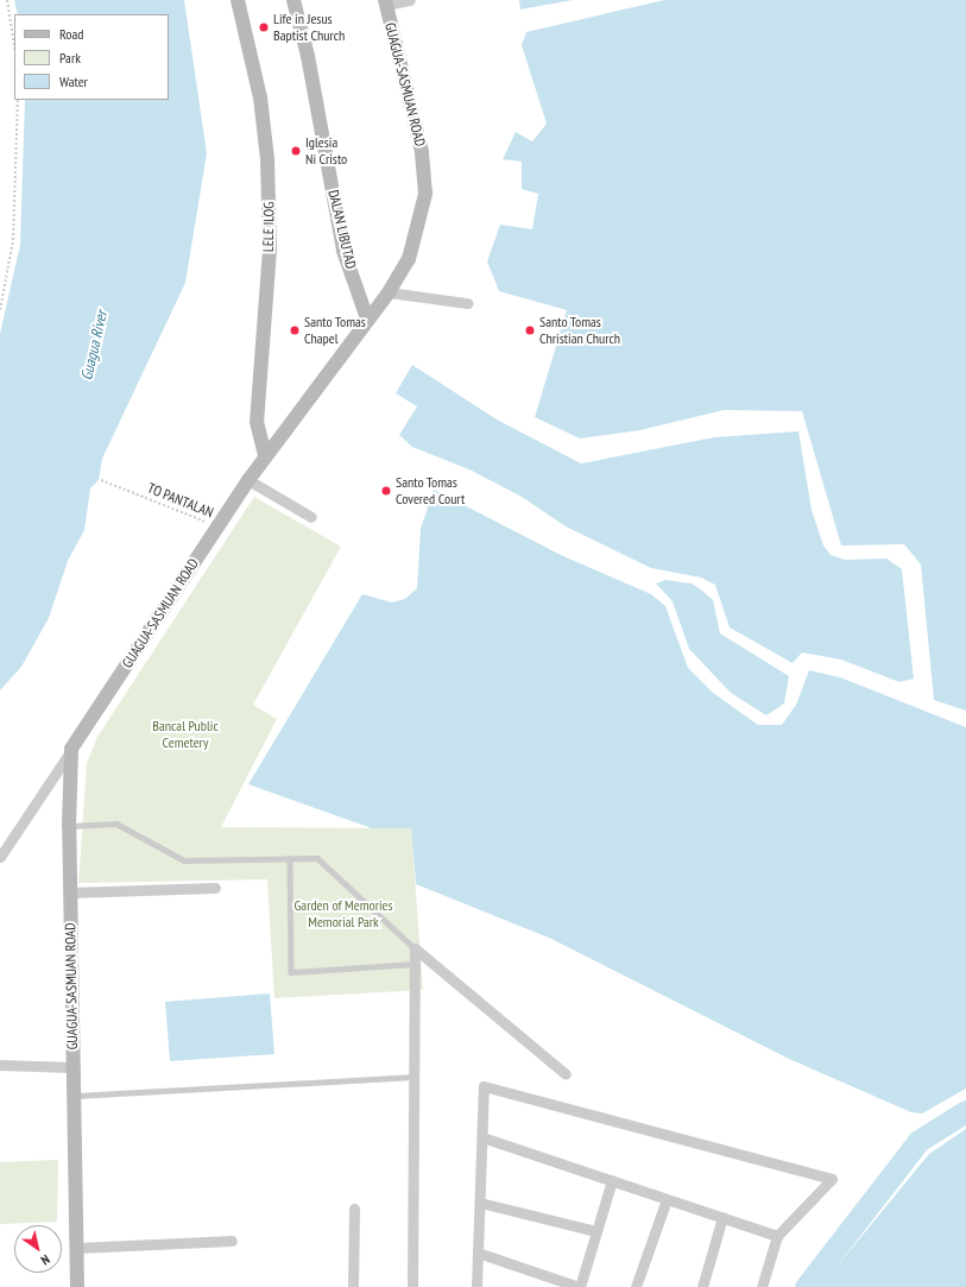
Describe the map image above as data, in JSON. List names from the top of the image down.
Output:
{
  "streets": {
    "main road": ["GUAGUA-SASMUAN ROAD", "LELE ILOG", "DALAN LIBUTAD"],
    "path": ["TO PANTALAN"]
  },
  "crossings": [
    ["GUAGUA-SASMUAN ROAD", "LELE ILOG"],
    ["GUAGUA-SASMUAN ROAD", "DALAN LIBUTAD"],
    ["GUAGUA-SASMUAN ROAD", "TO PANTALAN"]
  ],
  "water": ["Guagua River"],
  "parks": ["Bancal Public Cemetery", "Garden of Memories Memorial Park"],
  "places": [
    "Life in Jesus Baptist Church",
    "Iglesia Ni Cristo",
    "Santo Tomas Chapel",
    "Santo Tomas Christian Church",
    "Santo Tomas Covered Court"
  ],
  "legend": ["Road", "Park", "Water"],
  "north": "bottom right"
}
